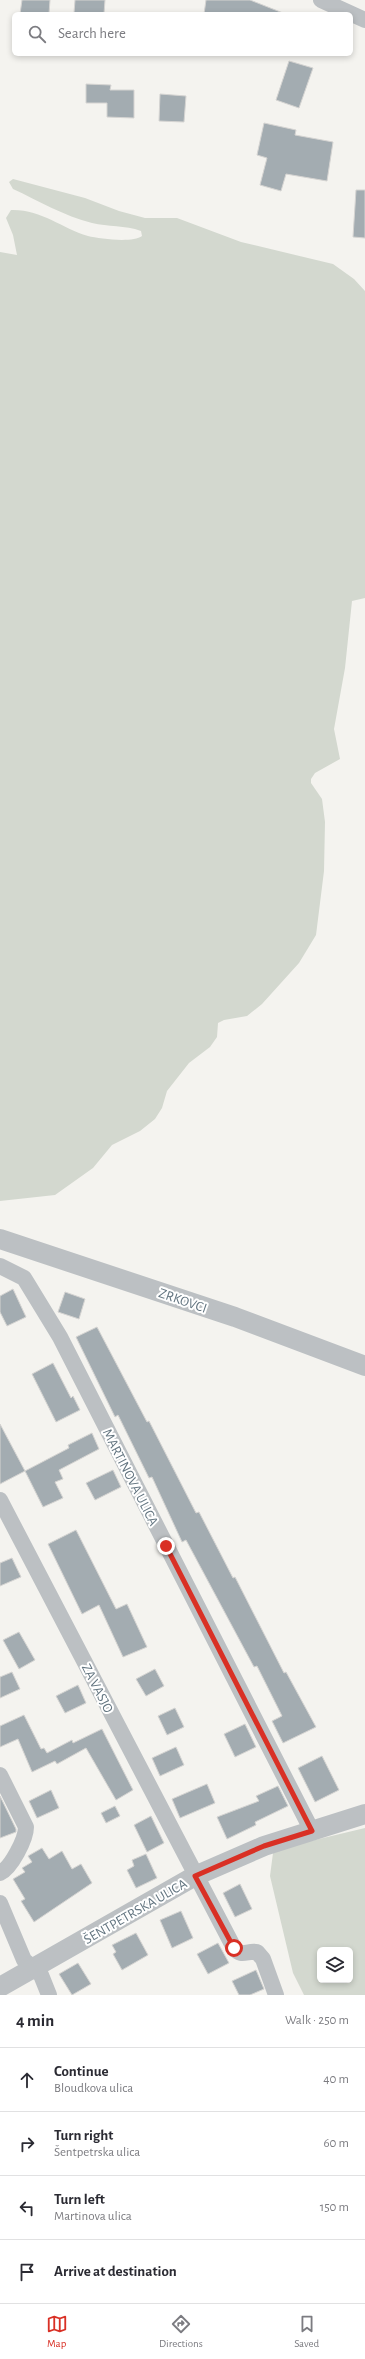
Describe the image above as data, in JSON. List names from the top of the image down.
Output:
{
  "streets": {
    "street": [
      "ZRKOVCI",
      "MARTINOVA ULICA",
      "ZA VASJO",
      "ŠENTPETRSKA ULICA"
    ]
  },
  "crossings": [
    ["MARTINOVA ULICA", "ŠENTPETRSKA ULICA"],
    ["ZA VASJO", "ŠENTPETRSKA ULICA"]
  ],
  "page": {
    "search": "Search here",
    "heading": ["4 min", "Walk · 250 m"],
    "list": [
      ["Continue", "Bloudkova ulica", "40 m"],
      ["Turn right", "Šentpetrska ulica", "60 m"],
      ["Turn left", "Martinova ulica", "150 m"],
      "Arrive at destination"
    ],
    "nav": ["Map", "Directions", "Saved"]
  }
}
